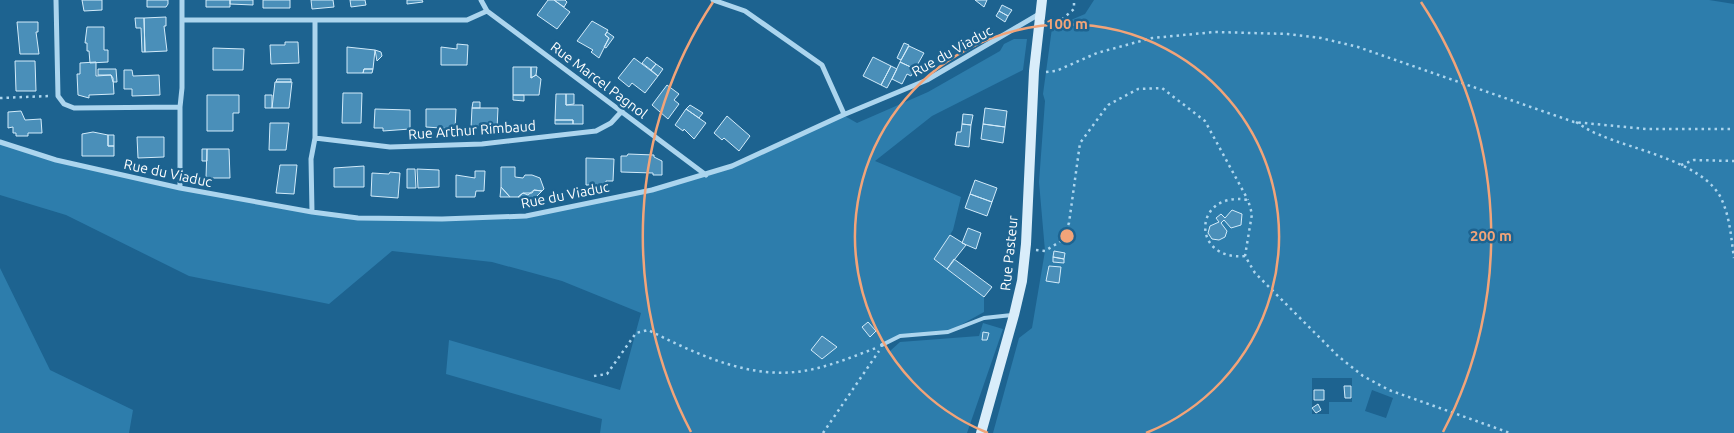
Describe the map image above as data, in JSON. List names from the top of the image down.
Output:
{
  "streets": {
    "main road": ["Rue Pasteur"],
    "street": ["Rue du Viaduc", "Rue Marcel Pagnol", "Rue Arthur Rimbaud"]
  },
  "crossings": [
    ["Rue du Viaduc", "Rue Marcel Pagnol"],
    ["Rue du Viaduc", "Rue Pasteur"],
    ["Rue Marcel Pagnol", "Rue Arthur Rimbaud"]
  ],
  "rings": ["100 m", "200 m"]
}
